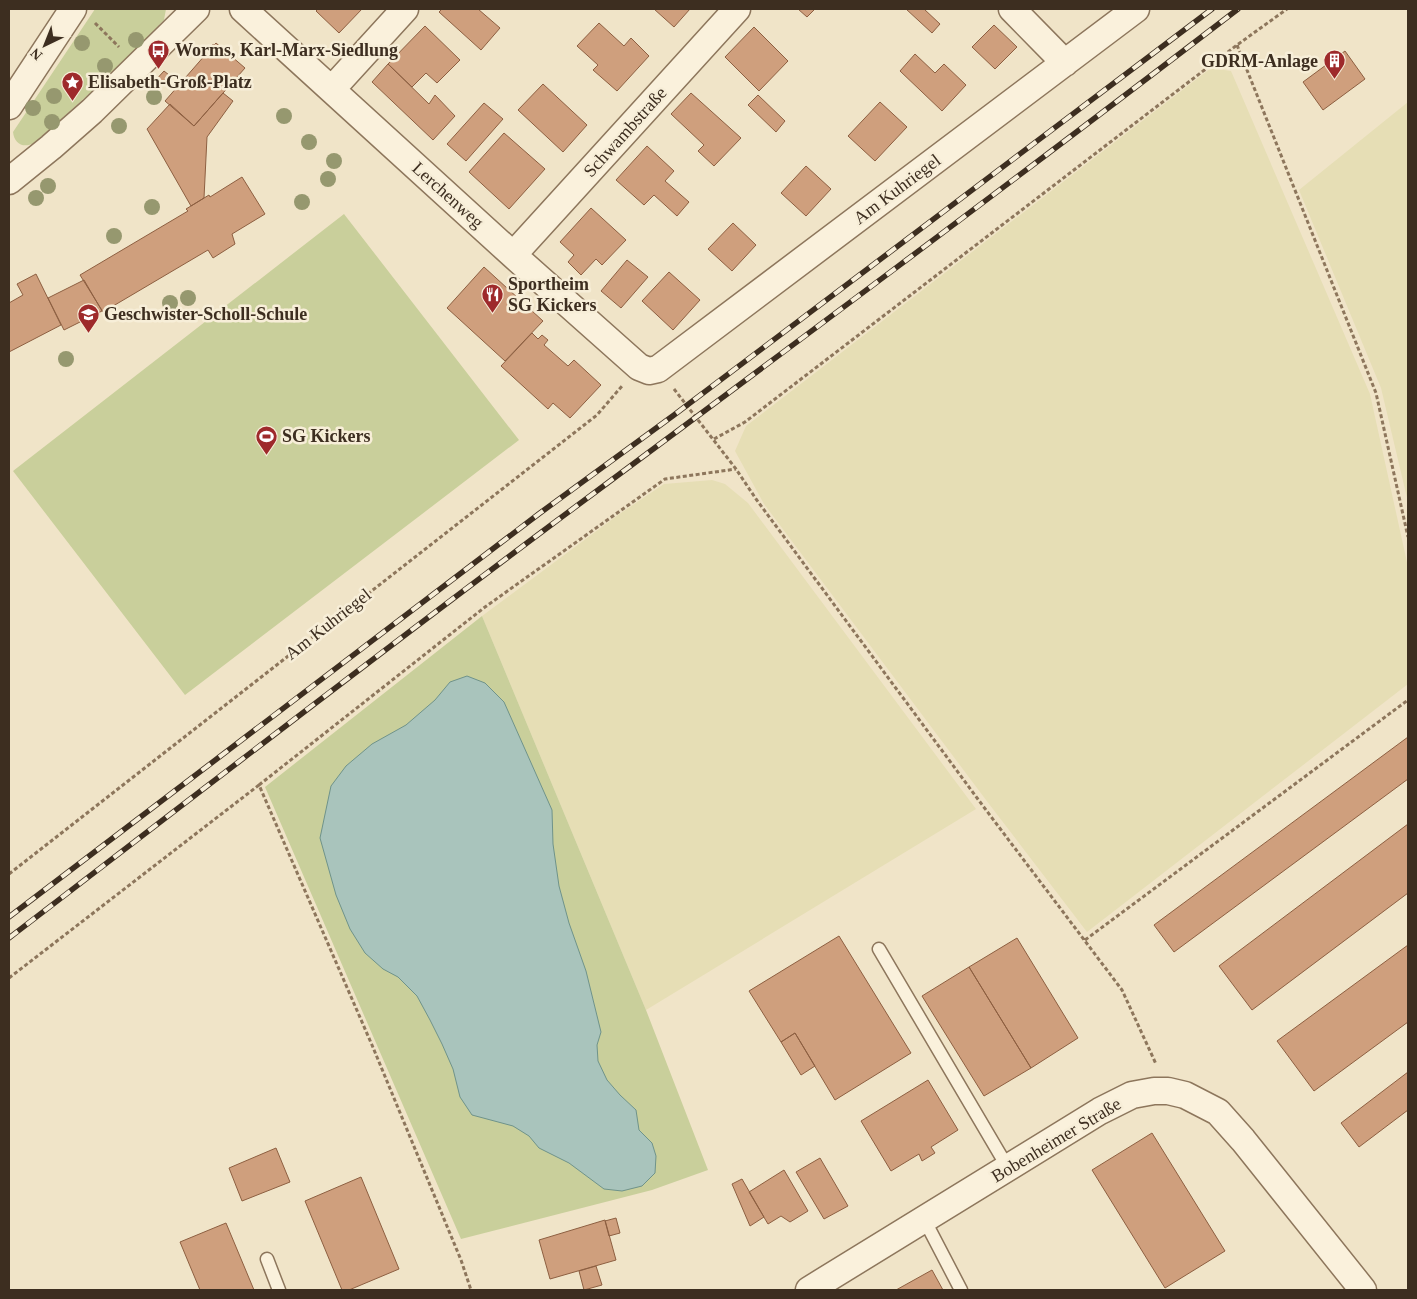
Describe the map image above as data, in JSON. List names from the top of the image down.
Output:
{
  "streets": {
    "street": [
      "Schwambstraße",
      "Am Kuhriegel",
      "Lerchenweg",
      "Bobenheimer Straße"
    ]
  },
  "crossings": [
    ["Schwambstraße", "Lerchenweg"],
    ["Am Kuhriegel", "Lerchenweg"]
  ],
  "places": {
    "bus stop": ["Worms, Karl-Marx-Siedlung"],
    "building": ["GDRM-Anlage"],
    "place": ["Elisabeth-Groß-Platz"],
    "restaurant": ["Sportheim SG Kickers"],
    "school or university": ["Geschwister-Scholl-Schule"],
    "sports": ["SG Kickers"]
  },
  "north": "bottom left"
}
